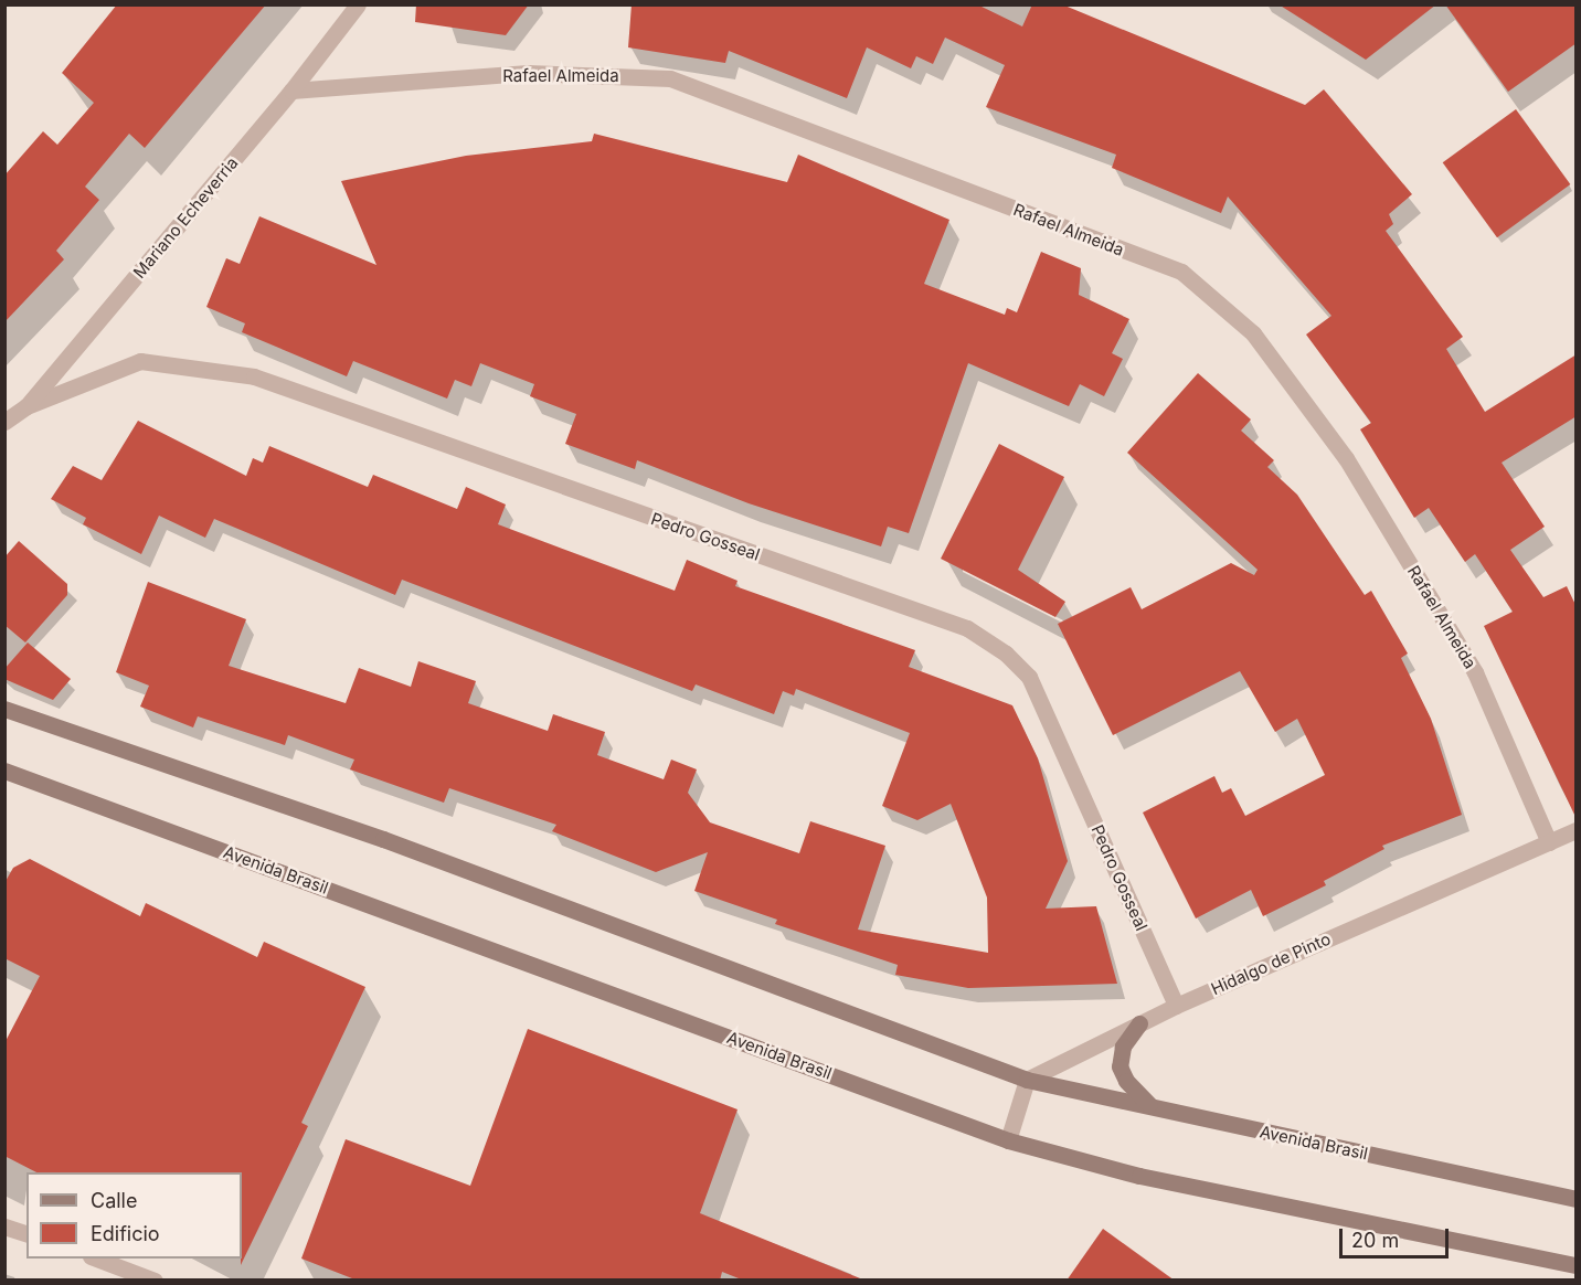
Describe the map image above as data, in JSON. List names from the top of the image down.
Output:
{
  "streets": {
    "street": [
      "Rafael Almeida",
      "Mariano Echeverria",
      "Pedro Gosseal",
      "Avenida Brasil",
      "Hidalgo de Pinto"
    ]
  },
  "crossings": [
    ["Rafael Almeida", "Mariano Echeverria"],
    ["Rafael Almeida", "Hidalgo de Pinto"],
    ["Mariano Echeverria", "Pedro Gosseal"],
    ["Pedro Gosseal", "Hidalgo de Pinto"],
    ["Avenida Brasil", "Hidalgo de Pinto"]
  ],
  "legend": ["Calle", "Edificio"],
  "scale_bar": "20 m"
}
